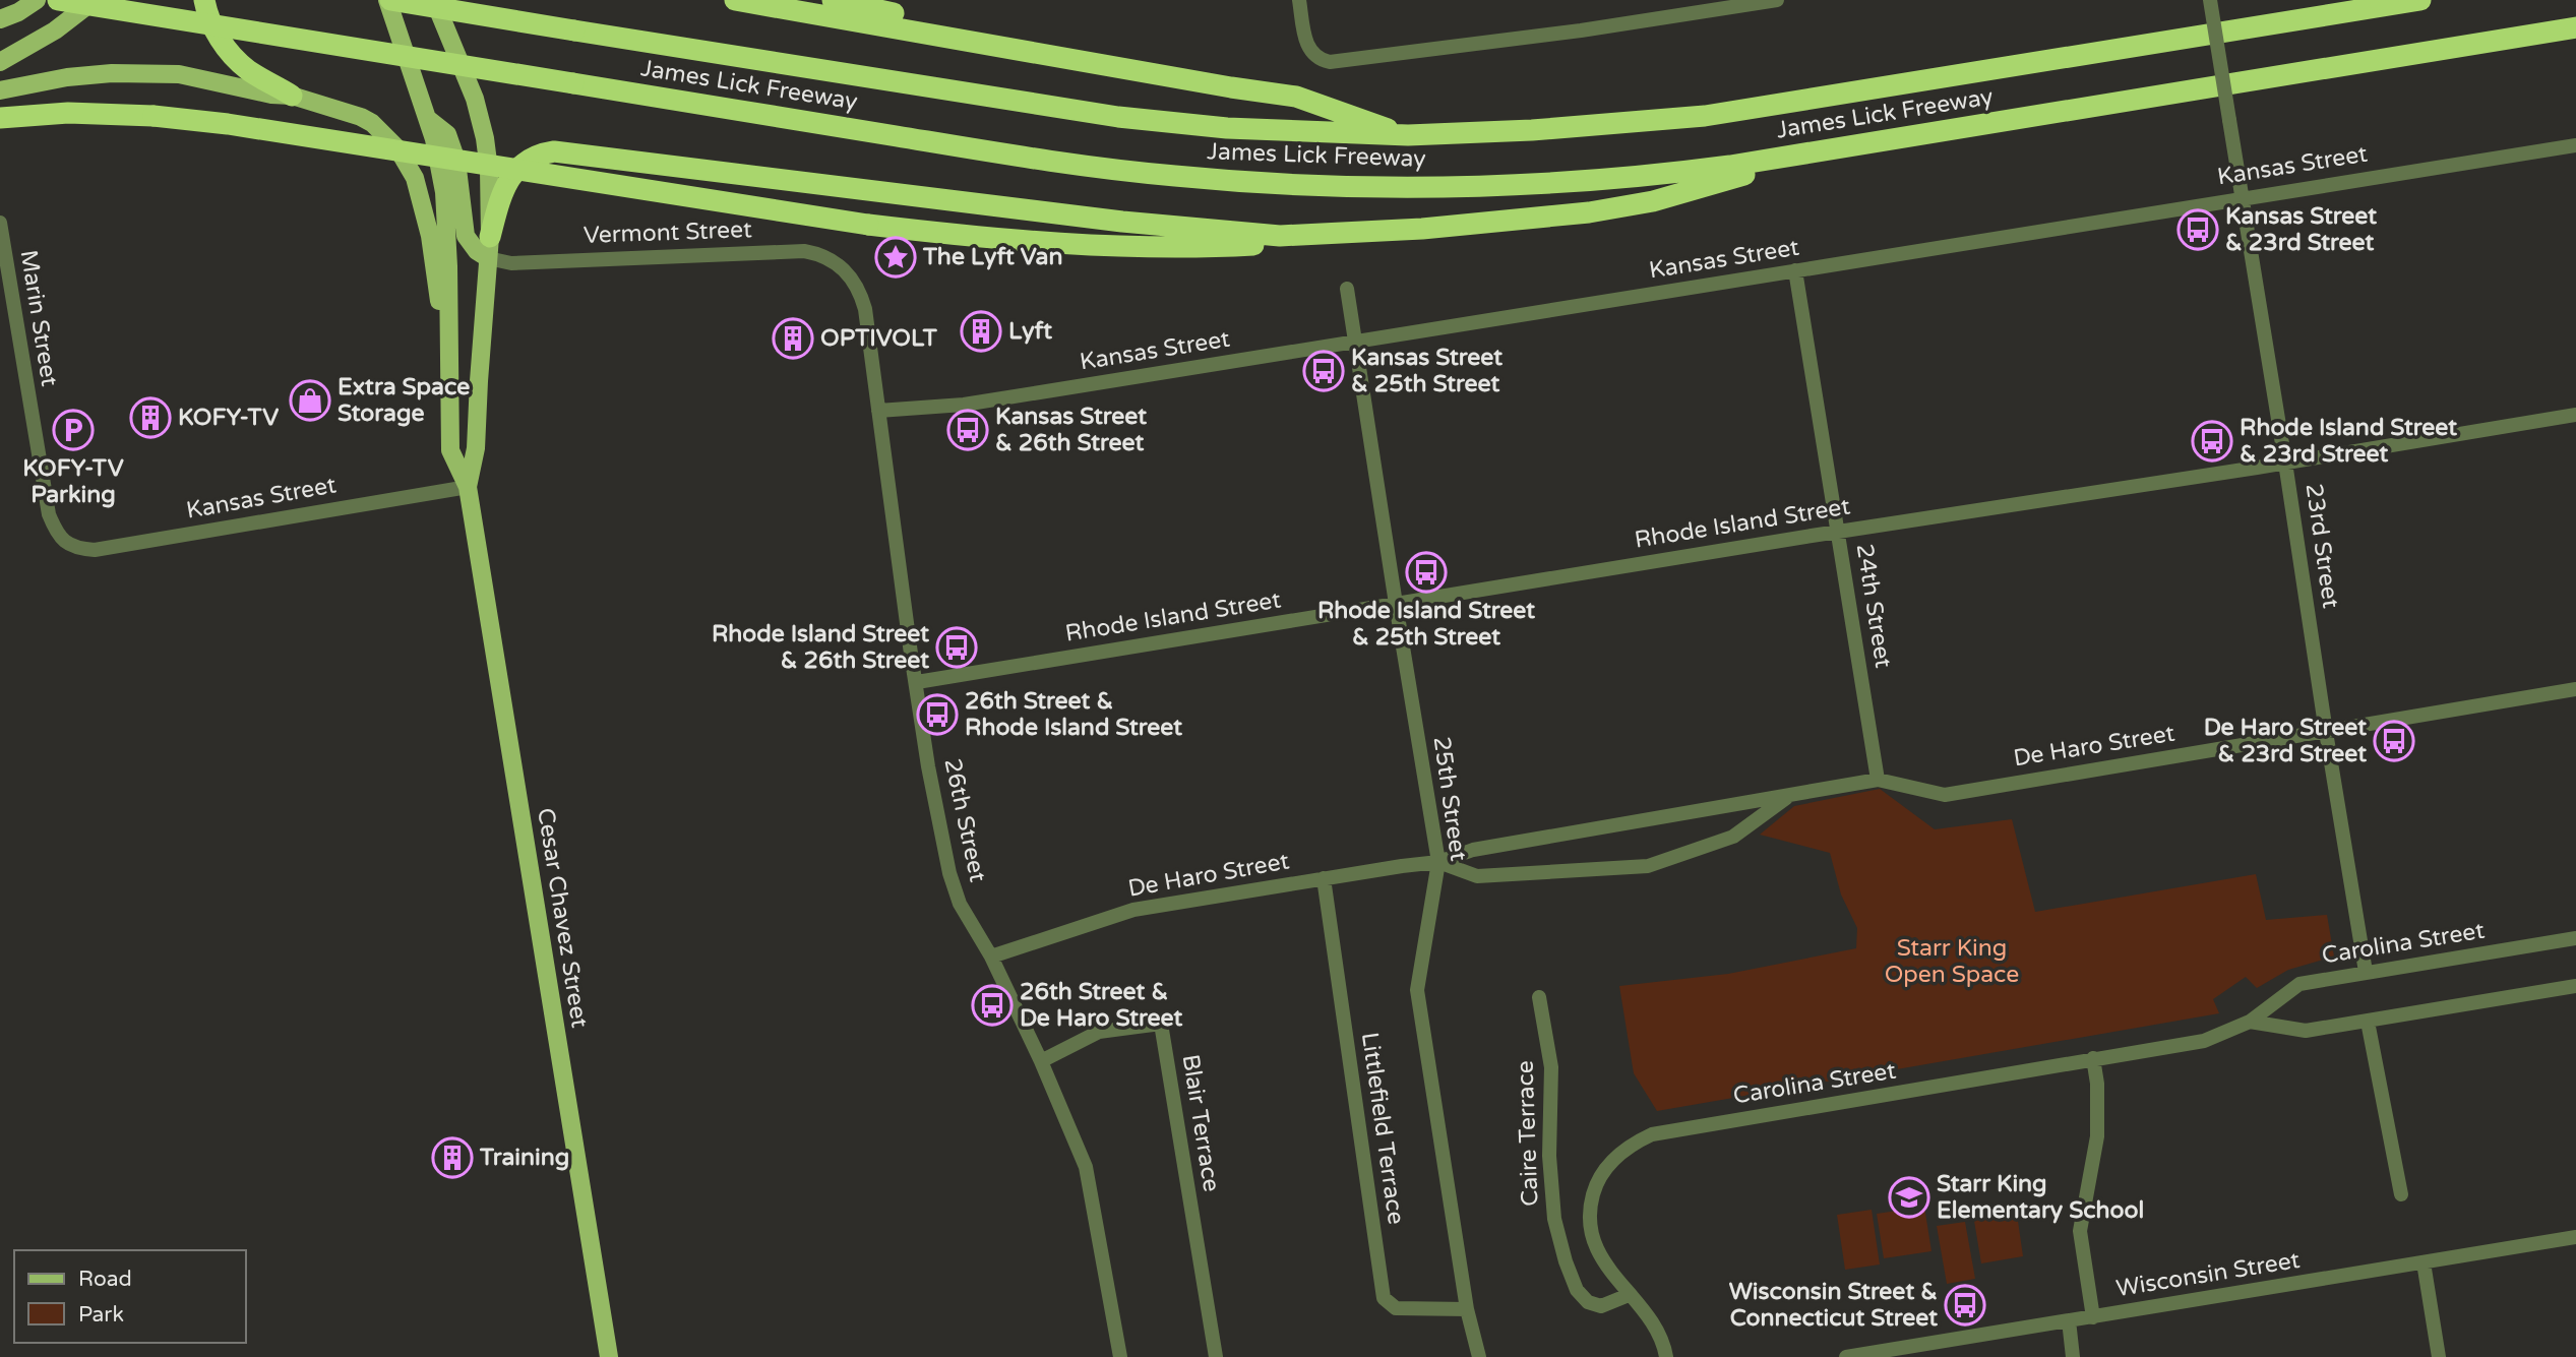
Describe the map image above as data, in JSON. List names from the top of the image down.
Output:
{
  "streets": {
    "highway": ["James Lick Freeway"],
    "main road": ["Cesar Chavez Street"],
    "street": [
      "Kansas Street",
      "Vermont Street",
      "Marin Street",
      "Rhode Island Street",
      "23rd Street",
      "24th Street",
      "De Haro Street",
      "25th Street",
      "26th Street",
      "Carolina Street",
      "Blair Terrace",
      "Littlefield Terrace",
      "Caire Terrace",
      "Wisconsin Street"
    ]
  },
  "crossings": [
    ["James Lick Freeway", "Cesar Chavez Street"],
    ["Kansas Street", "Marin Street"],
    ["Kansas Street", "23rd Street"],
    ["Kansas Street", "24th Street"],
    ["Kansas Street", "25th Street"],
    ["Kansas Street", "26th Street"],
    ["Kansas Street", "Cesar Chavez Street"],
    ["Vermont Street", "26th Street"],
    ["Vermont Street", "Cesar Chavez Street"],
    ["Rhode Island Street", "23rd Street"],
    ["Rhode Island Street", "24th Street"],
    ["Rhode Island Street", "25th Street"],
    ["Rhode Island Street", "26th Street"],
    ["23rd Street", "De Haro Street"],
    ["23rd Street", "Carolina Street"],
    ["24th Street", "De Haro Street"],
    ["De Haro Street", "25th Street"],
    ["De Haro Street", "26th Street"],
    ["De Haro Street", "Littlefield Terrace"],
    ["25th Street", "Littlefield Terrace"],
    ["26th Street", "Blair Terrace"],
    ["Carolina Street", "Caire Terrace"]
  ],
  "parks": ["Starr King Open Space"],
  "places": {
    "bus stop": [
      "Kansas Street & 23rd Street",
      "Kansas Street & 25th Street",
      "Kansas Street & 26th Street",
      "Rhode Island Street & 23rd Street",
      "Rhode Island Street & 25th Street",
      "Rhode Island Street & 26th Street",
      "26th Street & Rhode Island Street",
      "De Haro Street & 23rd Street",
      "26th Street & De Haro Street",
      "Wisconsin Street & Connecticut Street"
    ],
    "place": ["The Lyft Van"],
    "building": [
      "Lyft",
      "OPTIVOLT",
      "KOFY-TV",
      "Training"
    ],
    "shop": ["Extra Space Storage"],
    "parking": ["KOFY-TV Parking"],
    "school or university": ["Starr King Elementary School"]
  },
  "legend": ["Road", "Park"]
}
